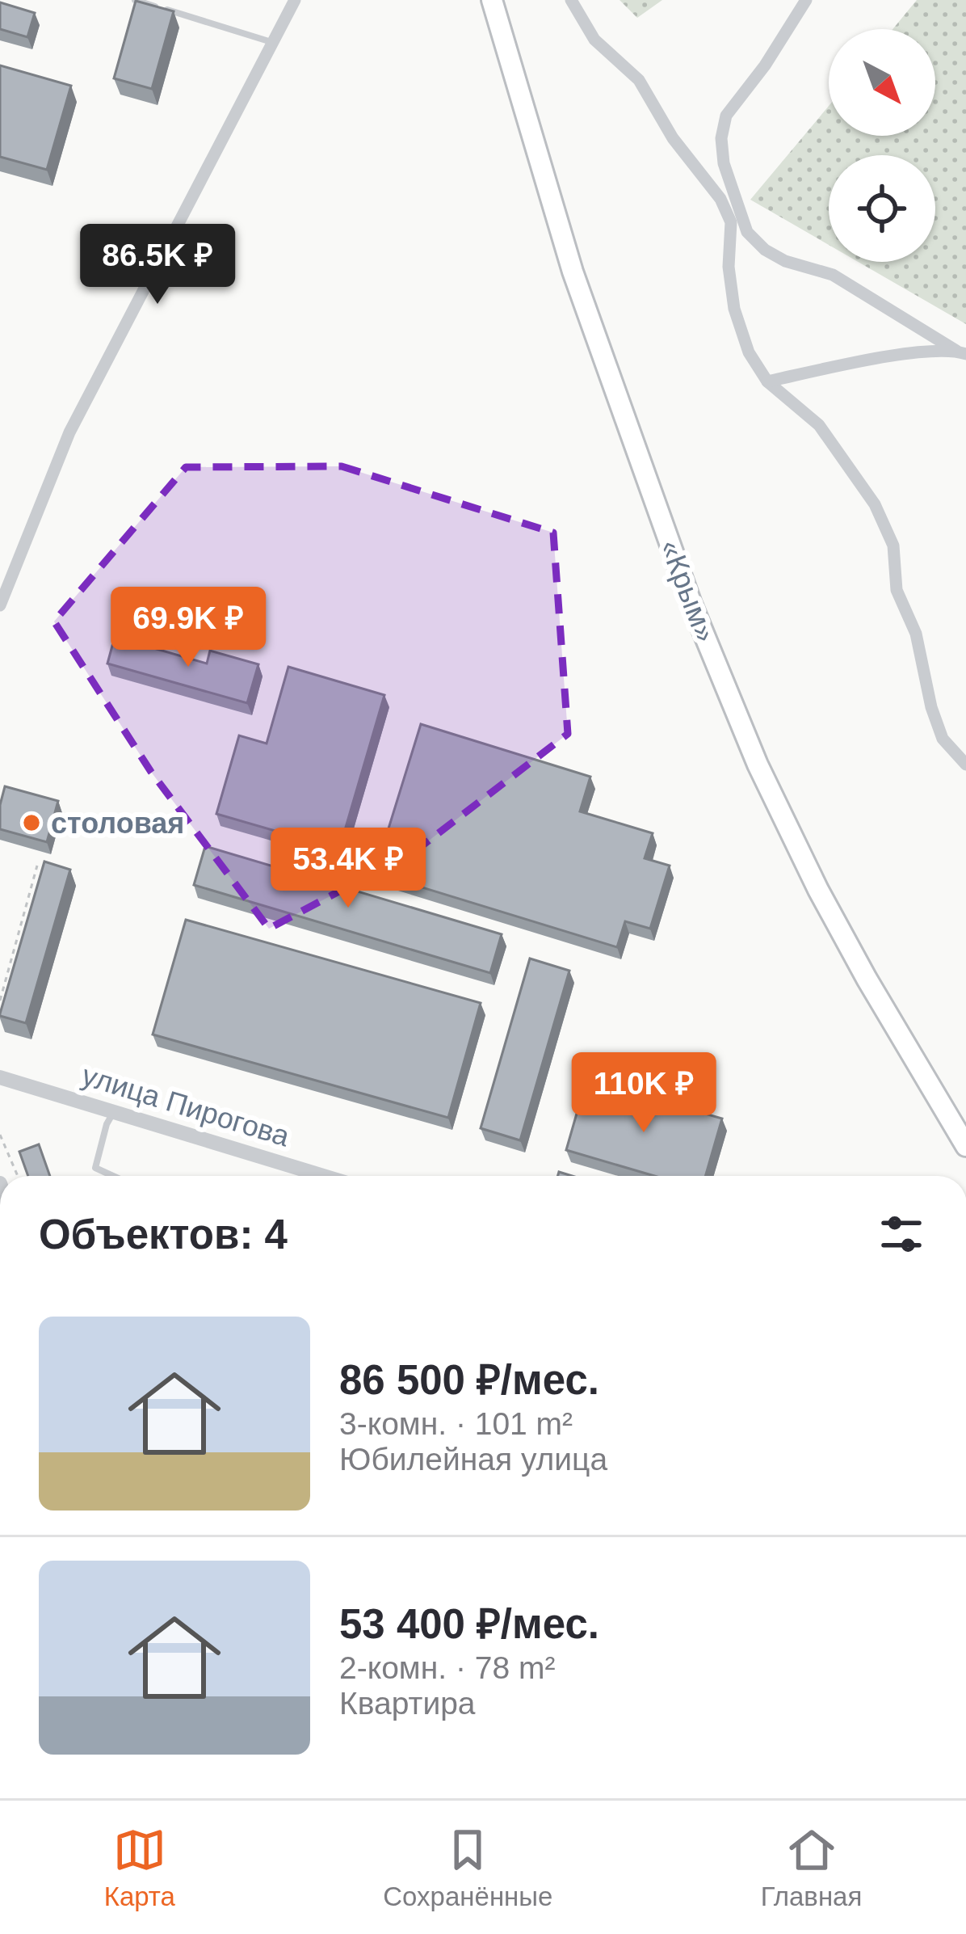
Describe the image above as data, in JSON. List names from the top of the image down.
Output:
{
  "streets": {
    "highway": ["«Крым»"],
    "street": ["улица Пирогова"]
  },
  "places": ["столовая"],
  "north": "bottom right",
  "page": {
    "price": [
      "86.5K ₽",
      "69.9K ₽",
      "53.4K ₽",
      "110K ₽"
    ],
    "heading": "Объектов: 4",
    "list": [
      {
        "name": "86 500 ₽/мес.",
        "note": "3-комн. · 101 m² · Юбилейная улица"
      },
      {
        "name": "53 400 ₽/мес.",
        "note": "2-комн. · 78 m² · Квартира"
      }
    ],
    "tabs": ["Карта", "Сохранённые", "Главная"]
  }
}
